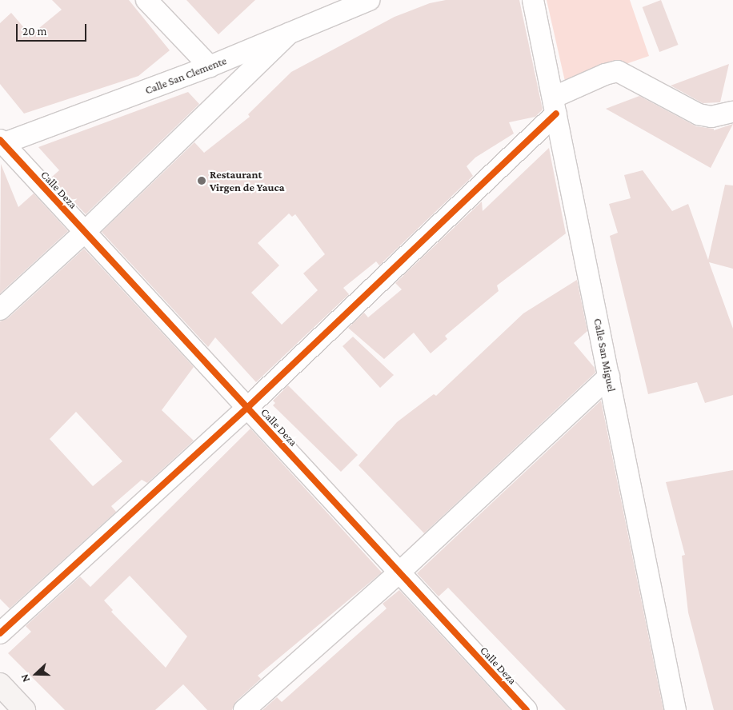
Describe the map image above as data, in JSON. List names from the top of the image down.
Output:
{
  "streets": {
    "street": ["Calle San Clemente", "Calle Deza", "Calle San Miguel"]
  },
  "crossings": [
    ["Calle San Clemente", "Calle Deza"]
  ],
  "places": ["Restaurant Virgen de Yauca"],
  "scale_bar": "20 m",
  "north": "left"
}
